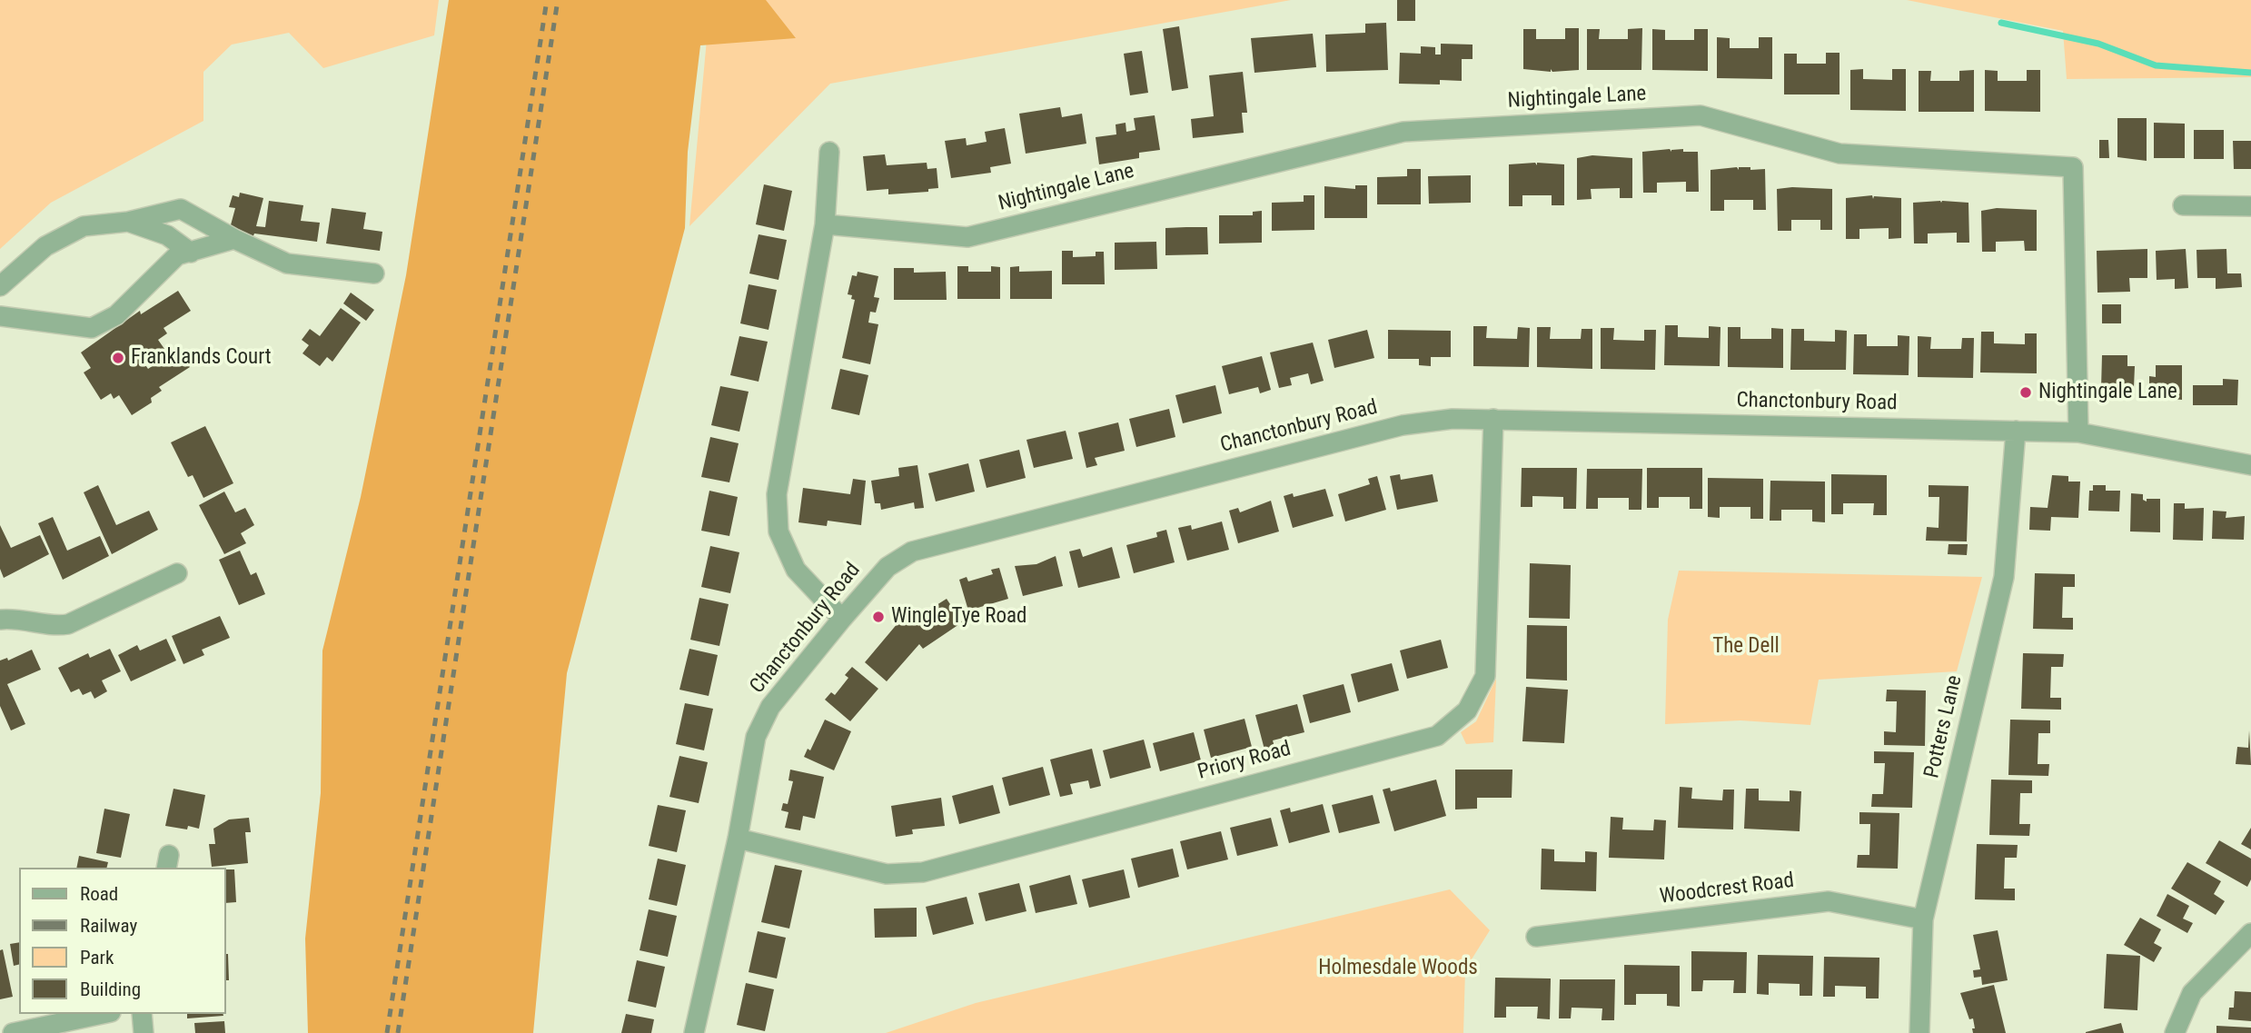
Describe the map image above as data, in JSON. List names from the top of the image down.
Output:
{
  "streets": {
    "street": [
      "Nightingale Lane",
      "Chanctonbury Road",
      "Potters Lane",
      "Priory Road",
      "Woodcrest Road"
    ]
  },
  "crossings": [
    ["Nightingale Lane", "Chanctonbury Road"],
    ["Chanctonbury Road", "Potters Lane"],
    ["Chanctonbury Road", "Priory Road"],
    ["Potters Lane", "Woodcrest Road"]
  ],
  "parks": ["The Dell", "Holmesdale Woods"],
  "places": ["Franklands Court", "Nightingale Lane", "Wingle Tye Road"],
  "legend": [
    "Road",
    "Railway",
    "Park",
    "Building"
  ]
}
